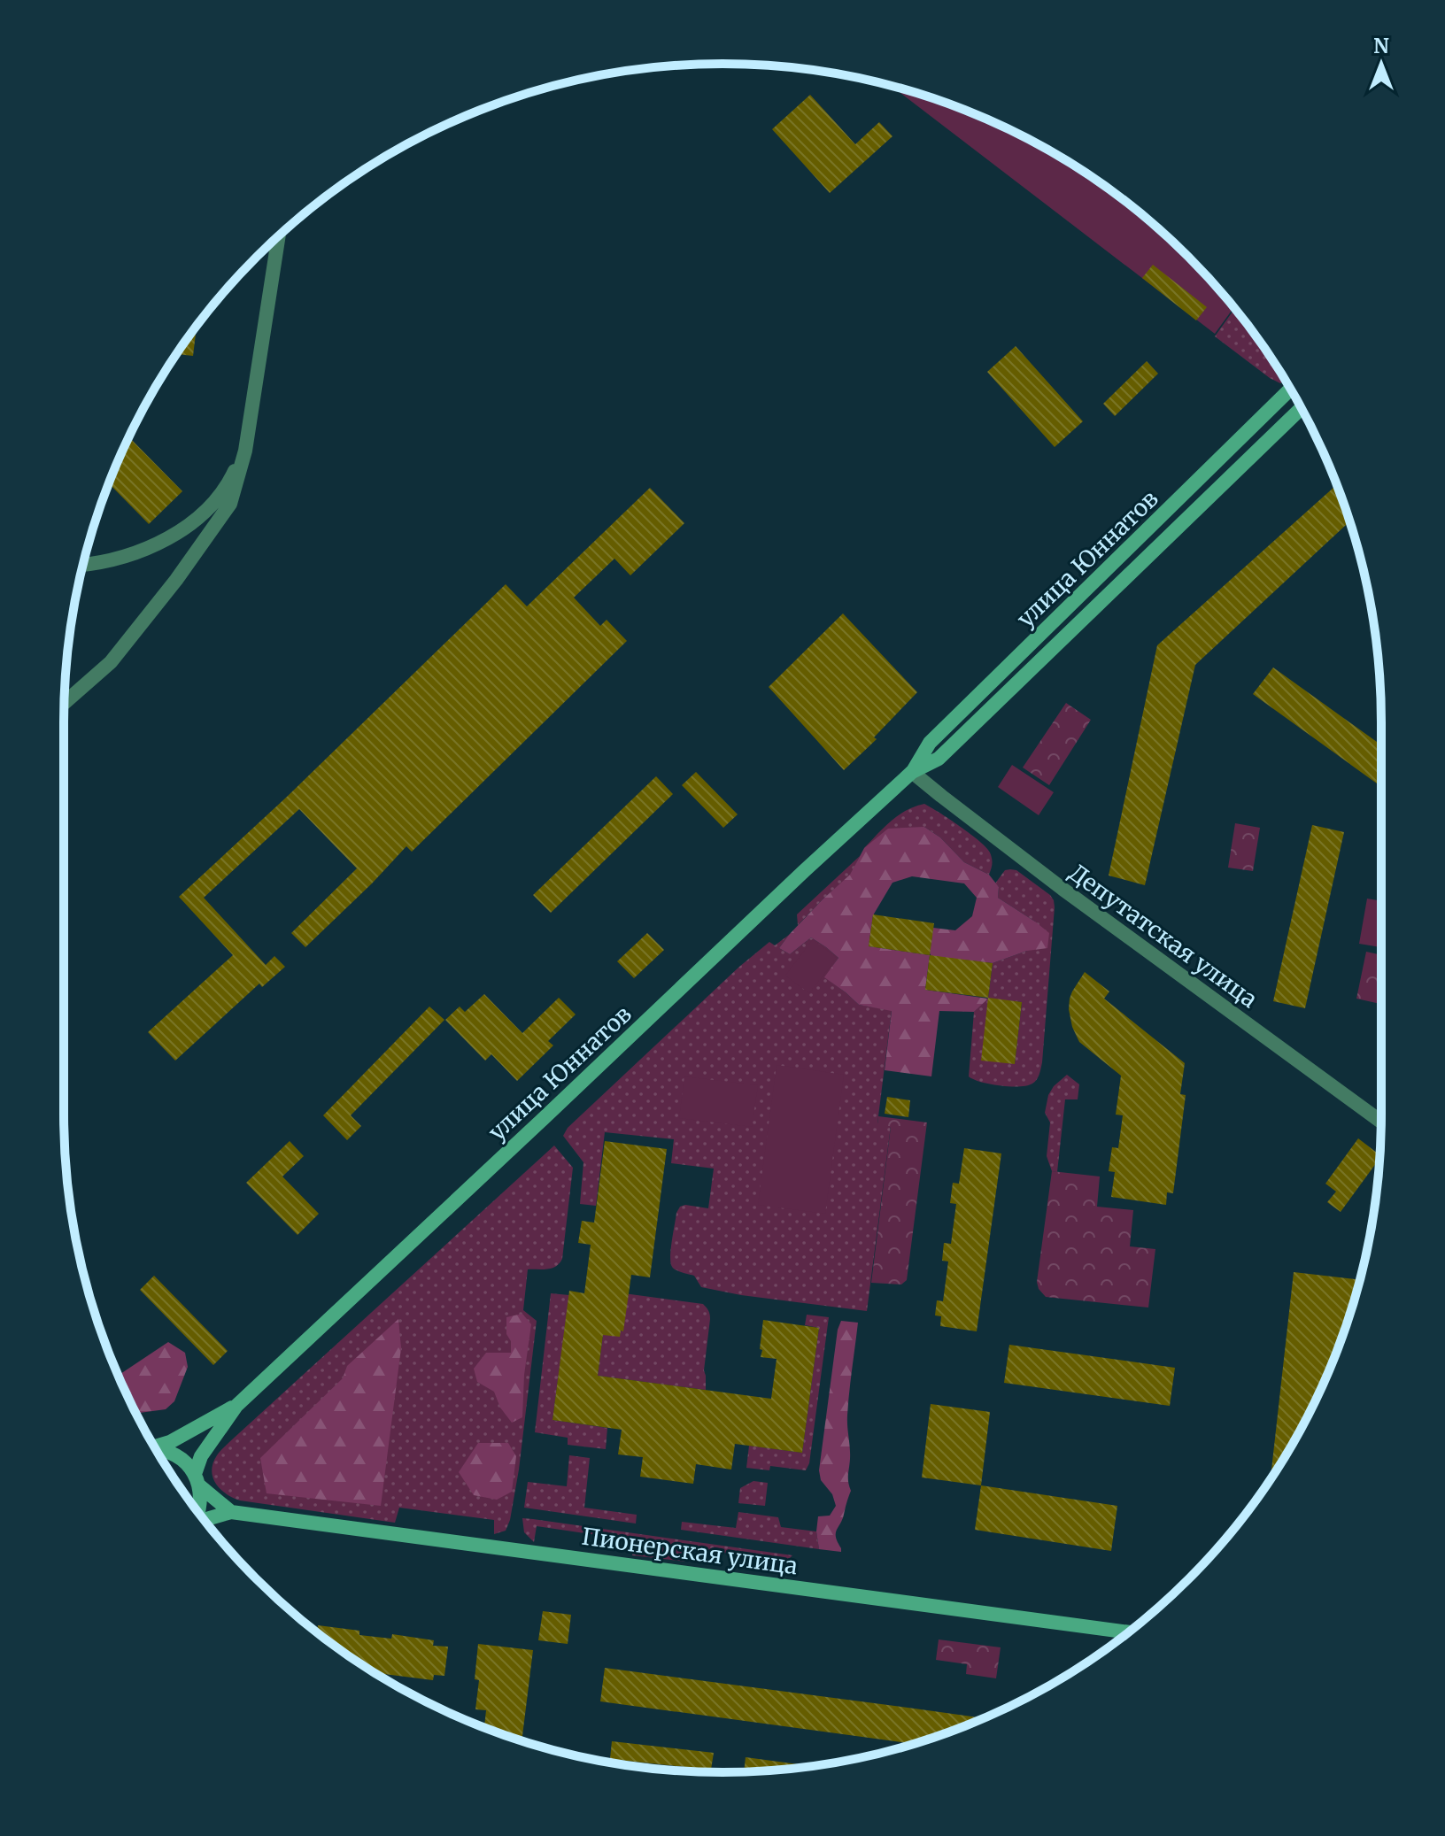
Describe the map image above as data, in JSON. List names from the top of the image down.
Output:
{
  "streets": {
    "main road": ["улица Юннатов", "Пионерская улица"],
    "street": ["Депутатская улица"]
  },
  "crossings": [
    ["улица Юннатов", "Депутатская улица"]
  ],
  "north": "top"
}
